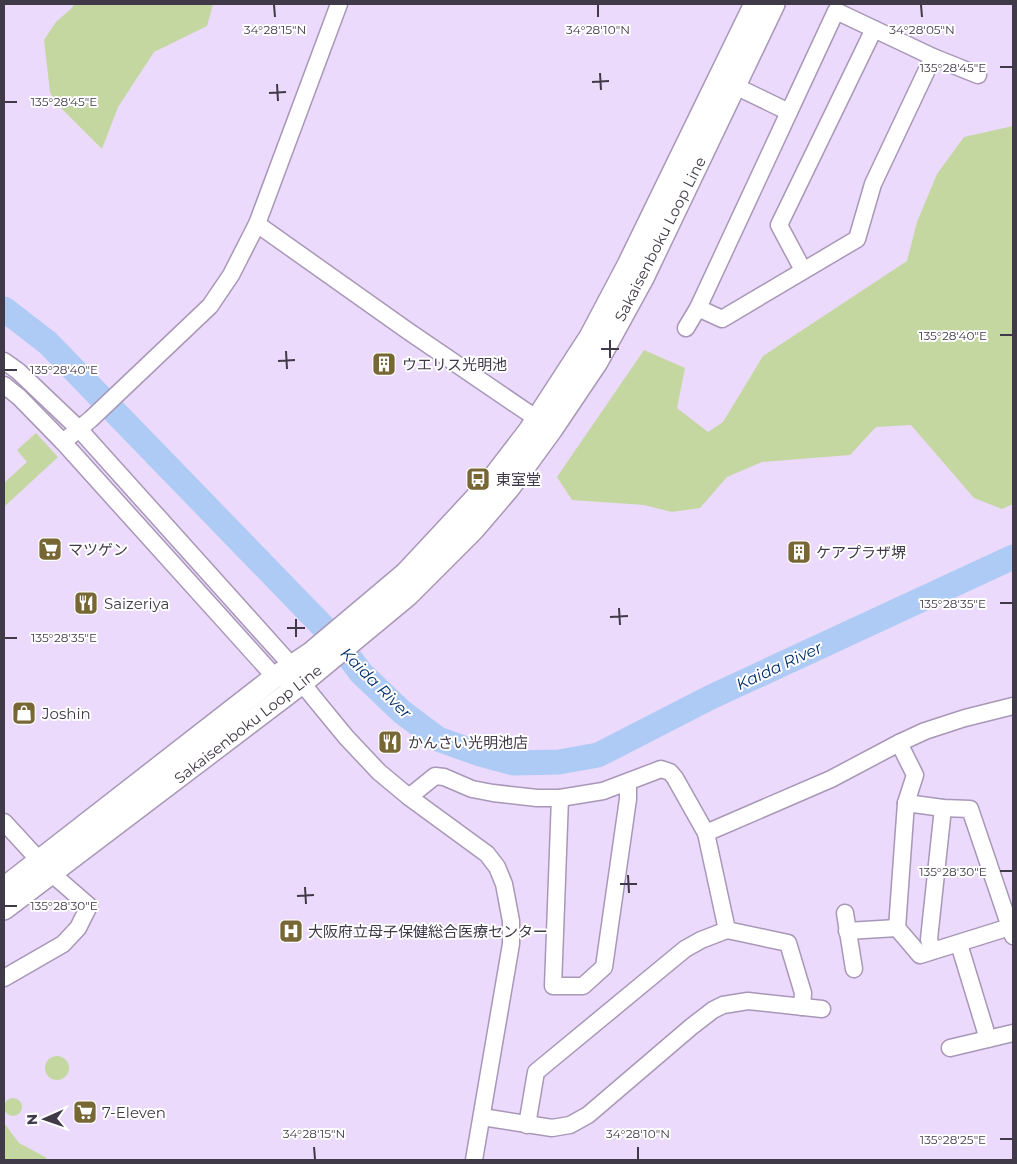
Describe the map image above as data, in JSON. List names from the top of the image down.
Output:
{
  "streets": {
    "main road": ["Sakaisenboku Loop Line"]
  },
  "water": ["Kaida River"],
  "places": {
    "building": ["ウエリス光明池", "ケアプラザ堺"],
    "bus stop": ["東室堂"],
    "supermarket": ["マツゲン", "7-Eleven"],
    "restaurant": ["Saizeriya", "かんさい光明池店"],
    "shop": ["Joshin"],
    "hospital": ["大阪府立母子保健総合医療センター"]
  },
  "north": "left",
  "coordinates": [
    "34°28'15\"N",
    "34°28'10\"N",
    "34°28'05\"N",
    "135°28'45\"E",
    "135°28'40\"E",
    "135°28'35\"E",
    "135°28'30\"E",
    "135°28'25\"E"
  ]
}
